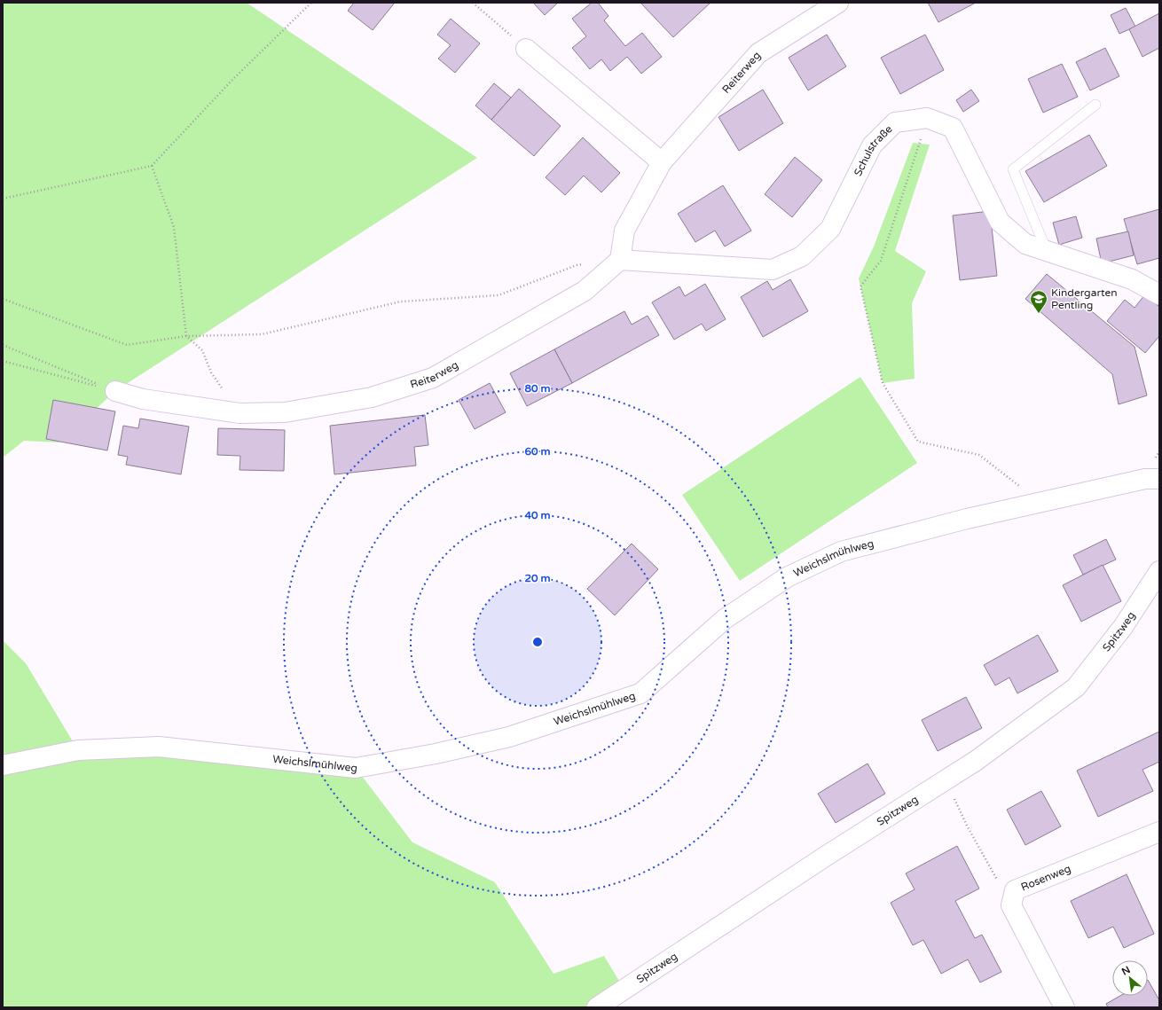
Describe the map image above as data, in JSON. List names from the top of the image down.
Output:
{
  "streets": {
    "street": [
      "Reiterweg",
      "Schulstraße",
      "Weichslmühlweg",
      "Spitzweg",
      "Rosenweg"
    ]
  },
  "crossings": [
    ["Reiterweg", "Schulstraße"]
  ],
  "places": {
    "school or university": ["Kindergarten Pentling"]
  },
  "north": "top left",
  "rings": [
    "80 m",
    "60 m",
    "40 m",
    "20 m"
  ]
}
